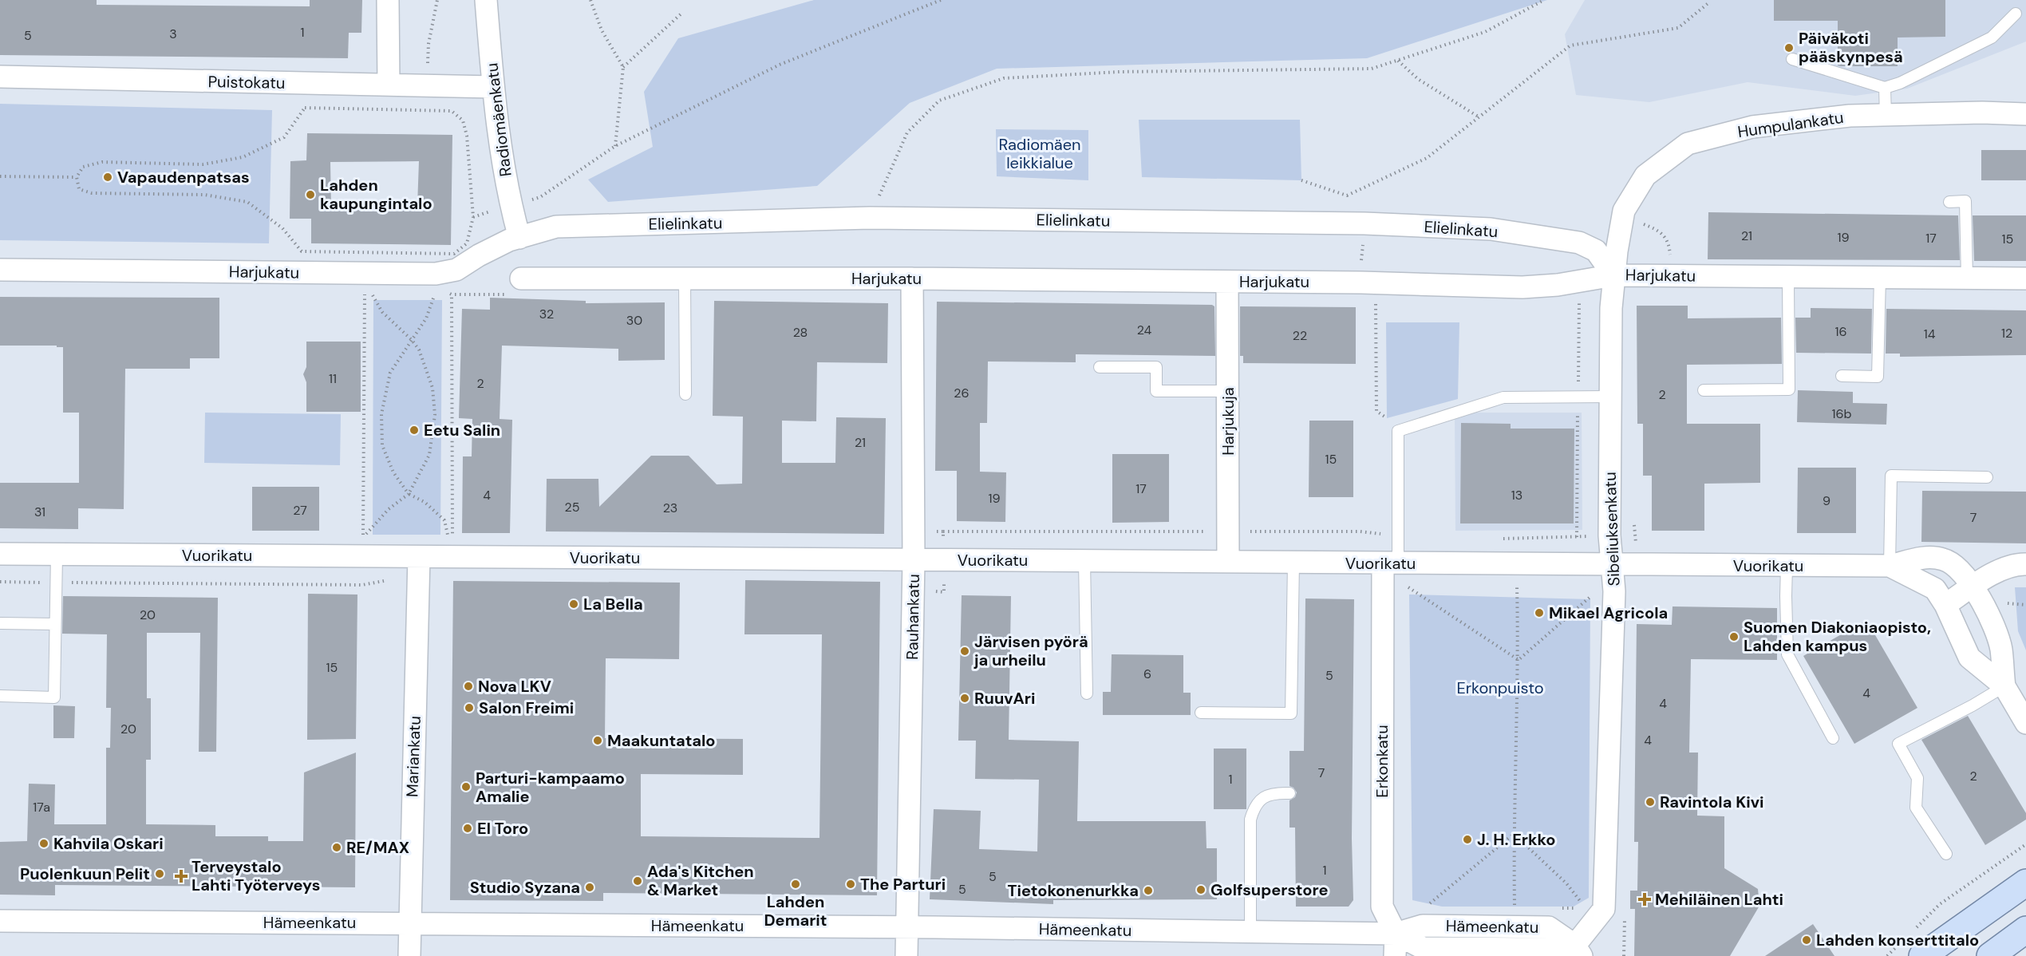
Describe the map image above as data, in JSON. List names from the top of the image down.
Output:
{
  "streets": {
    "street": [
      "Puistokatu",
      "Radiomäenkatu",
      "Humpulankatu",
      "Elielinkatu",
      "Harjukatu",
      "Harjukuja",
      "Sibeliuksenkatu",
      "Vuorikatu",
      "Rauhankatu",
      "Mariankatu",
      "Erkonkatu",
      "Hämeenkatu"
    ]
  },
  "crossings": [
    ["Puistokatu", "Radiomäenkatu"],
    ["Radiomäenkatu", "Elielinkatu"],
    ["Radiomäenkatu", "Harjukatu"],
    ["Humpulankatu", "Elielinkatu"],
    ["Humpulankatu", "Harjukatu"],
    ["Humpulankatu", "Sibeliuksenkatu"],
    ["Elielinkatu", "Harjukatu"],
    ["Elielinkatu", "Sibeliuksenkatu"],
    ["Harjukatu", "Harjukuja"],
    ["Harjukatu", "Sibeliuksenkatu"],
    ["Harjukatu", "Rauhankatu"],
    ["Harjukuja", "Vuorikatu"],
    ["Sibeliuksenkatu", "Vuorikatu"],
    ["Vuorikatu", "Rauhankatu"],
    ["Vuorikatu", "Mariankatu"],
    ["Vuorikatu", "Erkonkatu"],
    ["Rauhankatu", "Hämeenkatu"],
    ["Mariankatu", "Hämeenkatu"],
    ["Erkonkatu", "Hämeenkatu"]
  ],
  "parks": ["Radiomäen leikkialue", "Erkonpuisto"],
  "places": {
    "other": [
      "Päiväkoti pääskynpesä",
      "Vapaudenpatsas",
      "Lahden kaupungintalo",
      "Eetu Salin",
      "La Bella",
      "Mikael Agricola",
      "Suomen Diakoniaopisto, Lahden kampus",
      "Järvisen pyörä ja urheilu",
      "Nova LKV",
      "RuuvAri",
      "Salon Freimi",
      "Maakuntatalo",
      "Parturi-kampaamo Amalie",
      "Ravintola Kivi",
      "El Toro",
      "J. H. Erkko",
      "Kahvila Oskari",
      "RE/MAX",
      "Puolenkuun Pelit",
      "Ada's Kitchen & Market",
      "Lahden Demarit",
      "The Parturi",
      "Studio Syzana",
      "Golfsuperstore",
      "Tietokonenurkka",
      "Lahden konserttitalo"
    ],
    "health": ["Terveystalo Lahti Työterveys", "Mehiläinen Lahti"]
  },
  "house_numbers": [
    "1",
    "3",
    "5",
    "21",
    "19",
    "17",
    "15",
    "32",
    "30",
    "24",
    "16",
    "28",
    "12",
    "14",
    "22",
    "11",
    "2",
    "26",
    "2",
    "16b",
    "21",
    "15",
    "17",
    "4",
    "13",
    "19",
    "9",
    "25",
    "23",
    "27",
    "31",
    "7",
    "20",
    "15",
    "6",
    "5",
    "4",
    "4",
    "20",
    "4",
    "7",
    "2",
    "1",
    "17a",
    "1",
    "5",
    "5"
  ]
}
